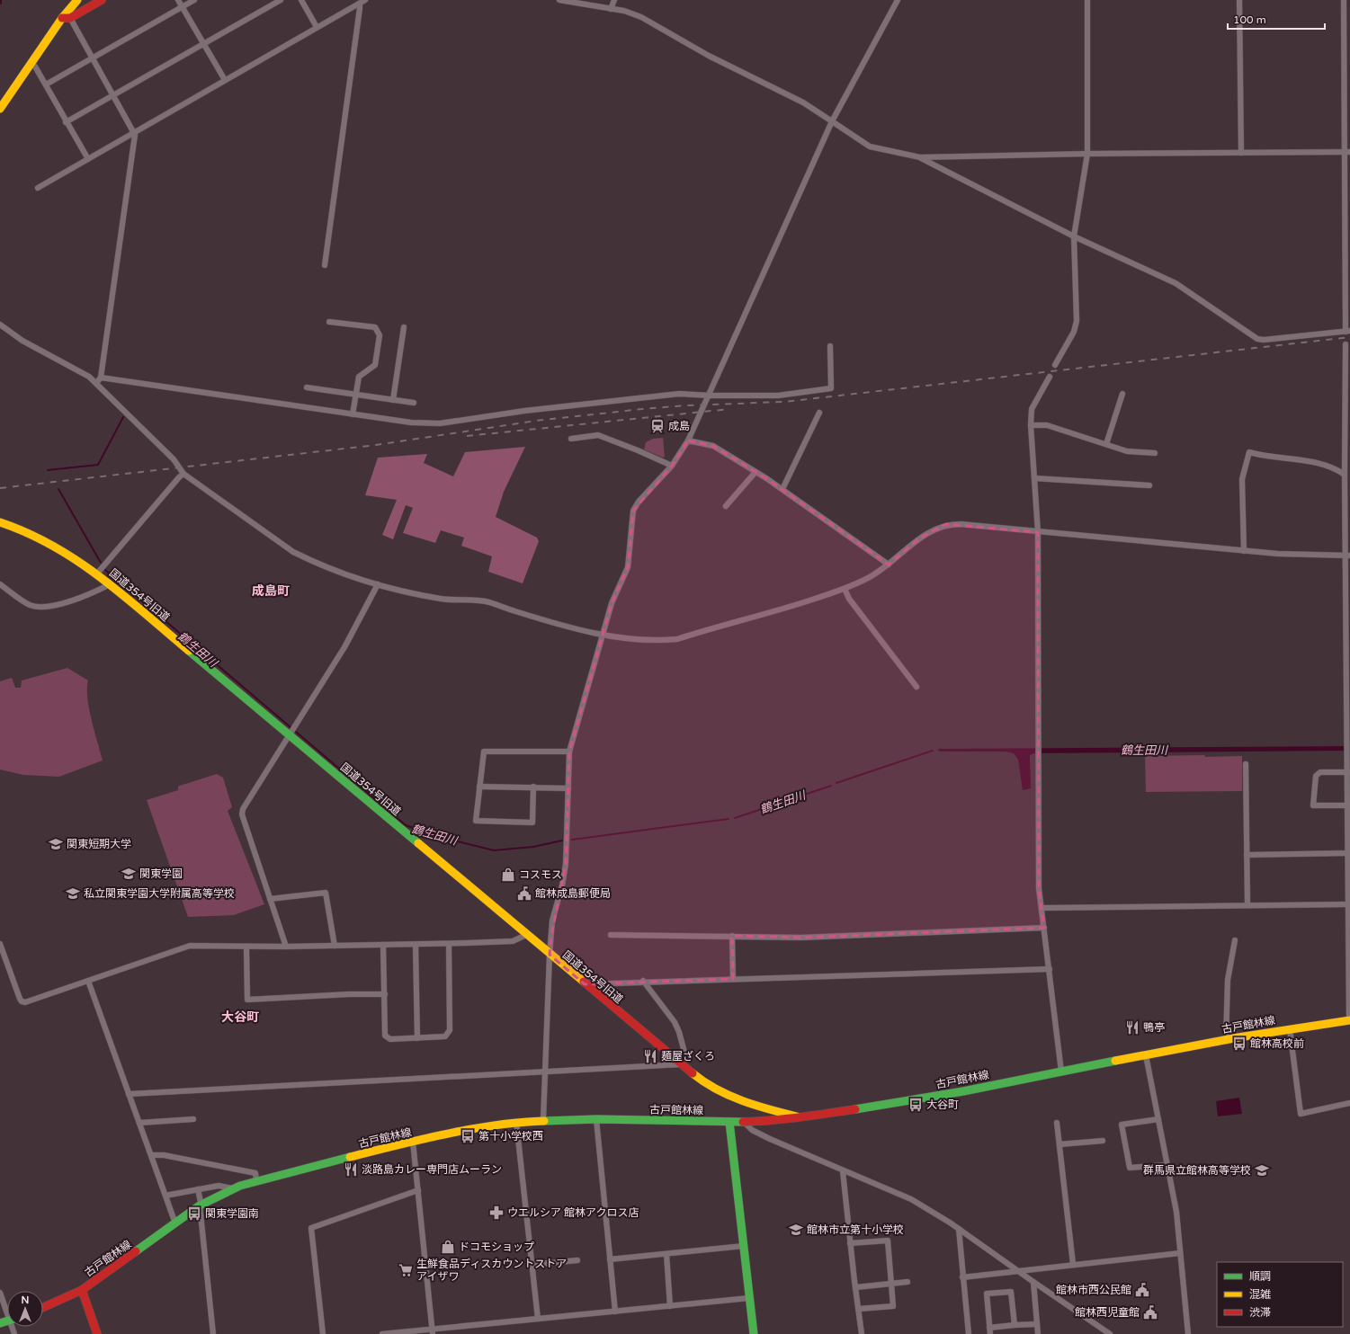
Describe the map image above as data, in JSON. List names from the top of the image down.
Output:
{
  "streets": {
    "street": ["国道354号旧道", "古戸館林線"]
  },
  "crossings": [
    ["国道354号旧道", "古戸館林線"]
  ],
  "districts": ["成島町", "大谷町"],
  "water": ["鶴生田川"],
  "places": {
    "station": ["成島"],
    "school or university": [
      "関東短期大学",
      "関東学園",
      "私立関東学園大学附属高等学校",
      "群馬県立館林高等学校",
      "館林市立第十小学校"
    ],
    "shop": ["コスモス", "ドコモショップ"],
    "public building": ["館林成島郵便局", "館林市西公民館", "館林西児童館"],
    "restaurant": ["鴨亭", "麺屋ざくろ", "淡路島カレー専門店ムーラン"],
    "bus stop": [
      "館林高校前",
      "大谷町",
      "第十小学校西",
      "関東学園南"
    ],
    "pharmacy": ["ウエルシア 館林アクロス店"],
    "supermarket": ["生鮮食品ディスカウントストア アイザワ"]
  },
  "legend": ["順調", "混雑", "渋滞"],
  "scale_bar": "100 m",
  "north": "top"
}
